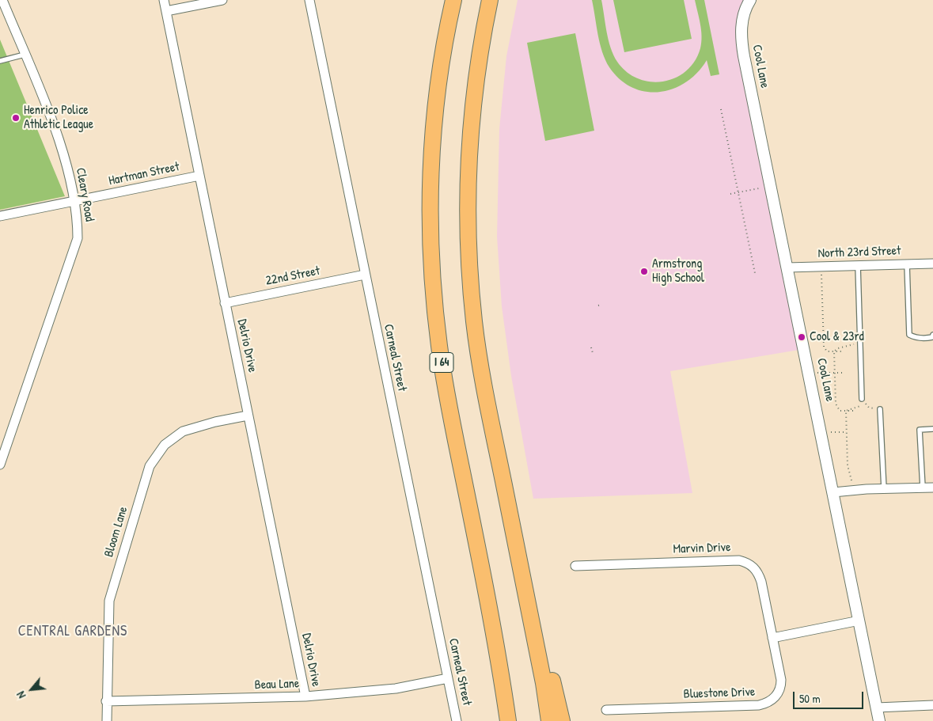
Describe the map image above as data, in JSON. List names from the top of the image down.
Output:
{
  "streets": {
    "highway": ["I 64"],
    "street": [
      "Cool Lane",
      "Hartman Street",
      "Cleary Road",
      "North 23rd Street",
      "22nd Street",
      "Delrio Drive",
      "Carneal Street",
      "Bloom Lane",
      "Marvin Drive",
      "Beau Lane",
      "Bluestone Drive"
    ]
  },
  "crossings": [
    ["Cool Lane", "North 23rd Street"],
    ["Hartman Street", "Cleary Road"],
    ["Hartman Street", "Delrio Drive"],
    ["22nd Street", "Delrio Drive"],
    ["22nd Street", "Carneal Street"],
    ["Delrio Drive", "Bloom Lane"],
    ["Delrio Drive", "Beau Lane"],
    ["Carneal Street", "Beau Lane"],
    ["Bloom Lane", "Beau Lane"],
    ["Marvin Drive", "Bluestone Drive"]
  ],
  "districts": ["CENTRAL GARDENS"],
  "places": ["Henrico Police Athletic League", "Armstrong High School", "Cool & 23rd"],
  "scale_bar": "50 m",
  "north": "bottom left"
}
